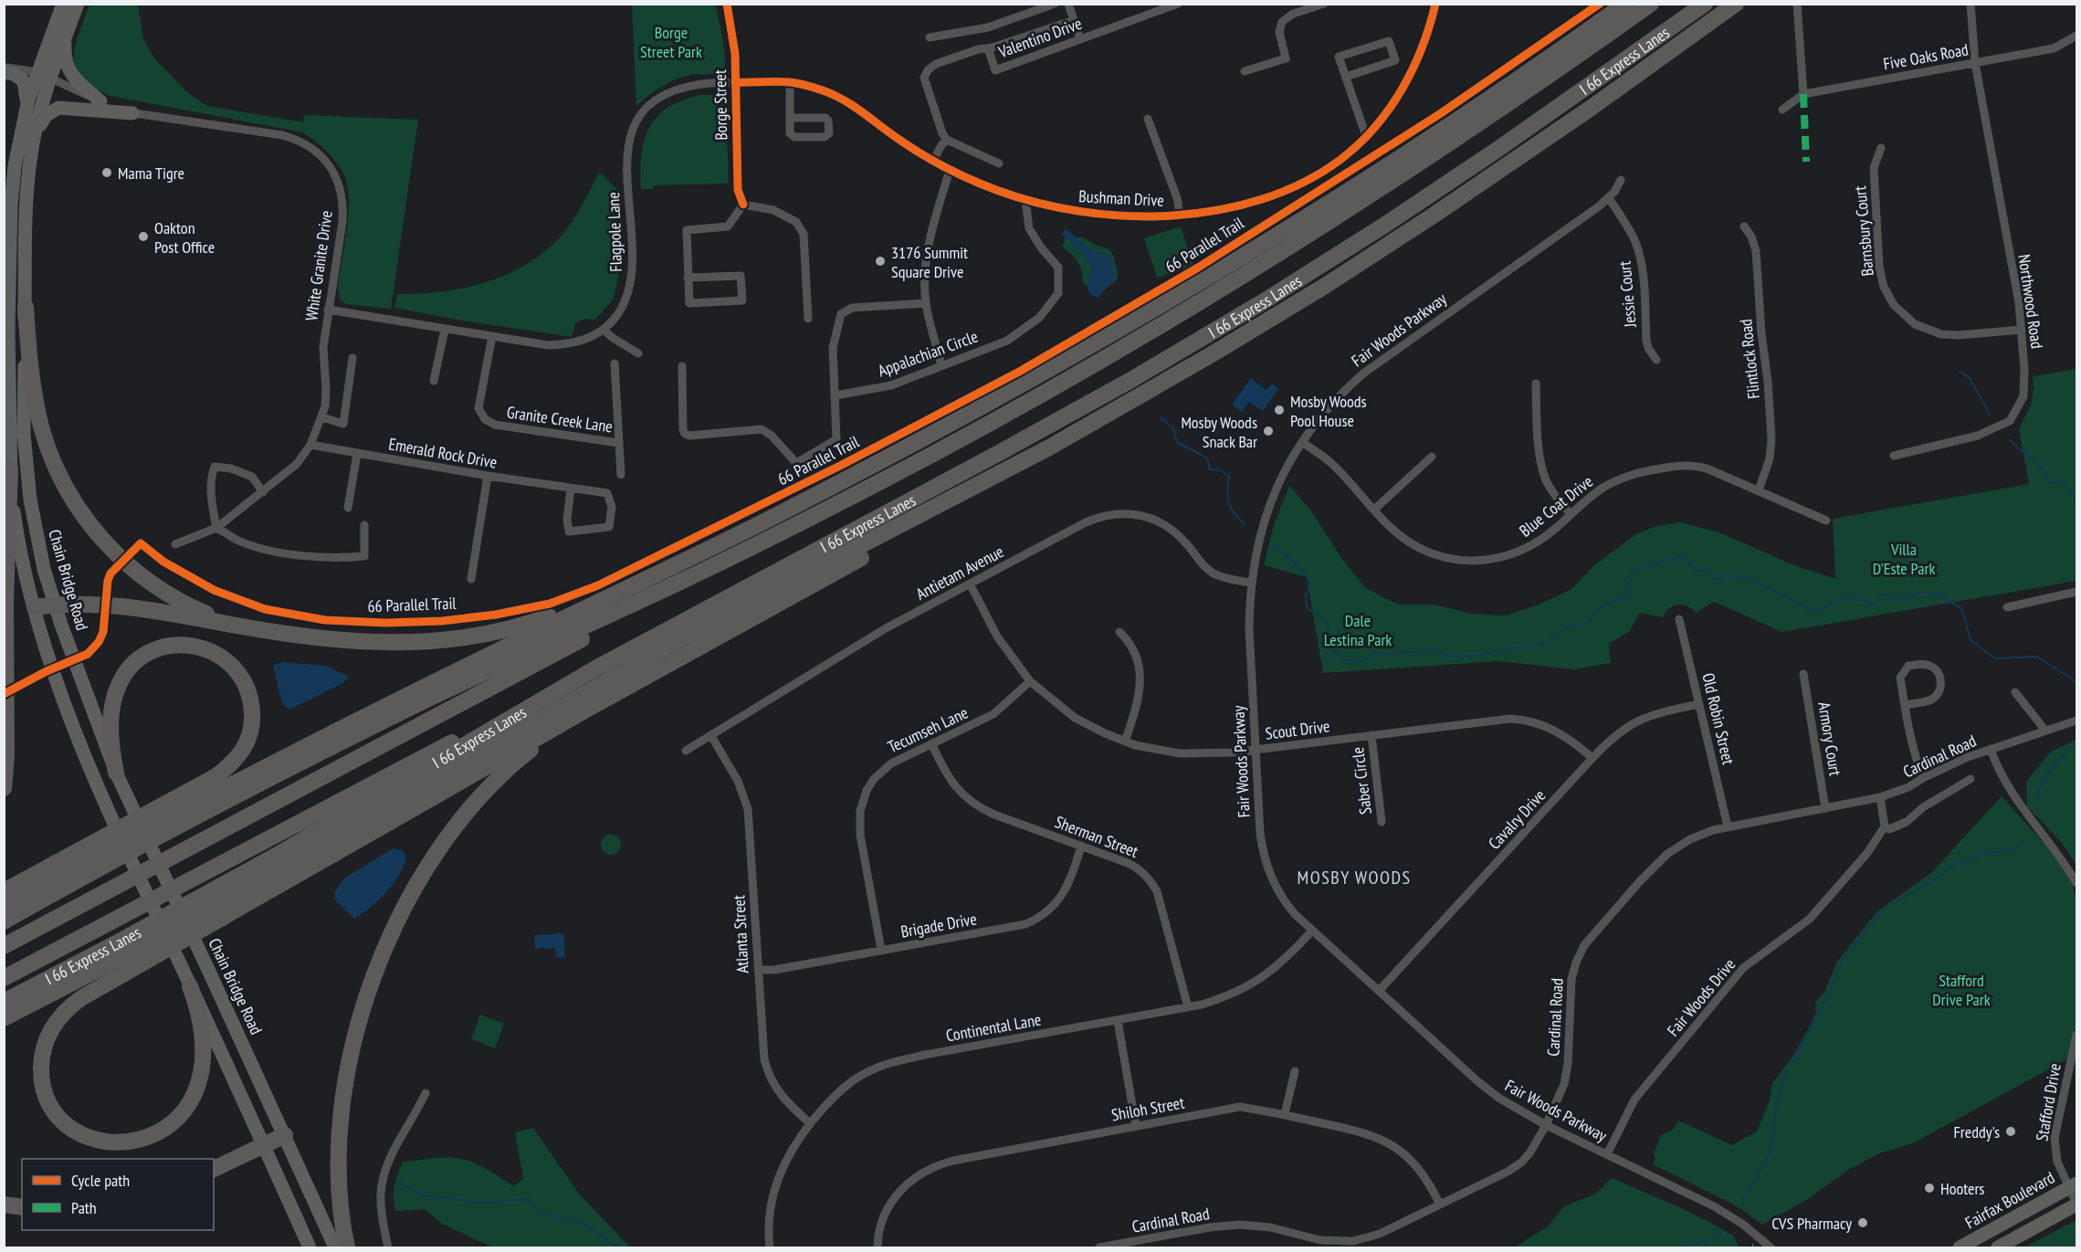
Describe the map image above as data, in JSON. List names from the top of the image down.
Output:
{
  "streets": {
    "highway": ["I 66 Express Lanes"],
    "main road": ["Chain Bridge Road", "Fairfax Boulevard"],
    "street": [
      "Valentino Drive",
      "Five Oaks Road",
      "Borge Street",
      "Bushman Drive",
      "Barnsbury Court",
      "Flagpole Lane",
      "White Granite Drive",
      "Jessie Court",
      "Northwood Road",
      "Fair Woods Parkway",
      "Appalachian Circle",
      "Flintlock Road",
      "Granite Creek Lane",
      "Emerald Rock Drive",
      "Blue Coat Drive",
      "Antietam Avenue",
      "Old Robin Street",
      "Tecumseh Lane",
      "Scout Drive",
      "Armory Court",
      "Cardinal Road",
      "Saber Circle",
      "Cavalry Drive",
      "Sherman Street",
      "Brigade Drive",
      "Atlanta Street",
      "Fair Woods Drive",
      "Continental Lane",
      "Stafford Drive",
      "Shiloh Street"
    ],
    "cycle path": ["66 Parallel Trail"]
  },
  "crossings": [
    ["Five Oaks Road", "Northwood Road"],
    ["Borge Street", "Bushman Drive"],
    ["Borge Street", "Flagpole Lane"],
    ["Bushman Drive", "Flagpole Lane"],
    ["Bushman Drive", "Appalachian Circle"],
    ["Barnsbury Court", "Northwood Road"],
    ["Flagpole Lane", "White Granite Drive"],
    ["Flagpole Lane", "Granite Creek Lane"],
    ["White Granite Drive", "Emerald Rock Drive"],
    ["White Granite Drive", "Chain Bridge Road"],
    ["Jessie Court", "Fair Woods Parkway"],
    ["Fair Woods Parkway", "Blue Coat Drive"],
    ["Fair Woods Parkway", "Antietam Avenue"],
    ["Fair Woods Parkway", "Scout Drive"],
    ["Fair Woods Parkway", "Cardinal Road"],
    ["Fair Woods Parkway", "Cavalry Drive"],
    ["Fair Woods Parkway", "Fair Woods Drive"],
    ["Fair Woods Parkway", "Continental Lane"],
    ["Flintlock Road", "Blue Coat Drive"],
    ["Antietam Avenue", "Scout Drive"],
    ["Antietam Avenue", "Atlanta Street"],
    ["Old Robin Street", "Cardinal Road"],
    ["Old Robin Street", "Cavalry Drive"],
    ["Tecumseh Lane", "Scout Drive"],
    ["Tecumseh Lane", "Sherman Street"],
    ["Tecumseh Lane", "Brigade Drive"],
    ["Scout Drive", "Saber Circle"],
    ["Scout Drive", "Cavalry Drive"],
    ["Armory Court", "Cardinal Road"],
    ["Cardinal Road", "Shiloh Street"],
    ["Sherman Street", "Brigade Drive"],
    ["Sherman Street", "Continental Lane"],
    ["Brigade Drive", "Atlanta Street"],
    ["Atlanta Street", "Continental Lane"],
    ["Stafford Drive", "Fairfax Boulevard"]
  ],
  "districts": ["MOSBY WOODS"],
  "parks": [
    "Borge Street Park",
    "Villa D'Este Park",
    "Dale Lestina Park",
    "Stafford Drive Park"
  ],
  "places": [
    "Mama Tigre",
    "Oakton Post Office",
    "3176 Summit Square Drive",
    "Mosby Woods Pool House",
    "Mosby Woods Snack Bar",
    "Freddy's",
    "Hooters",
    "CVS Pharmacy"
  ],
  "legend": ["Cycle path", "Path"]
}
